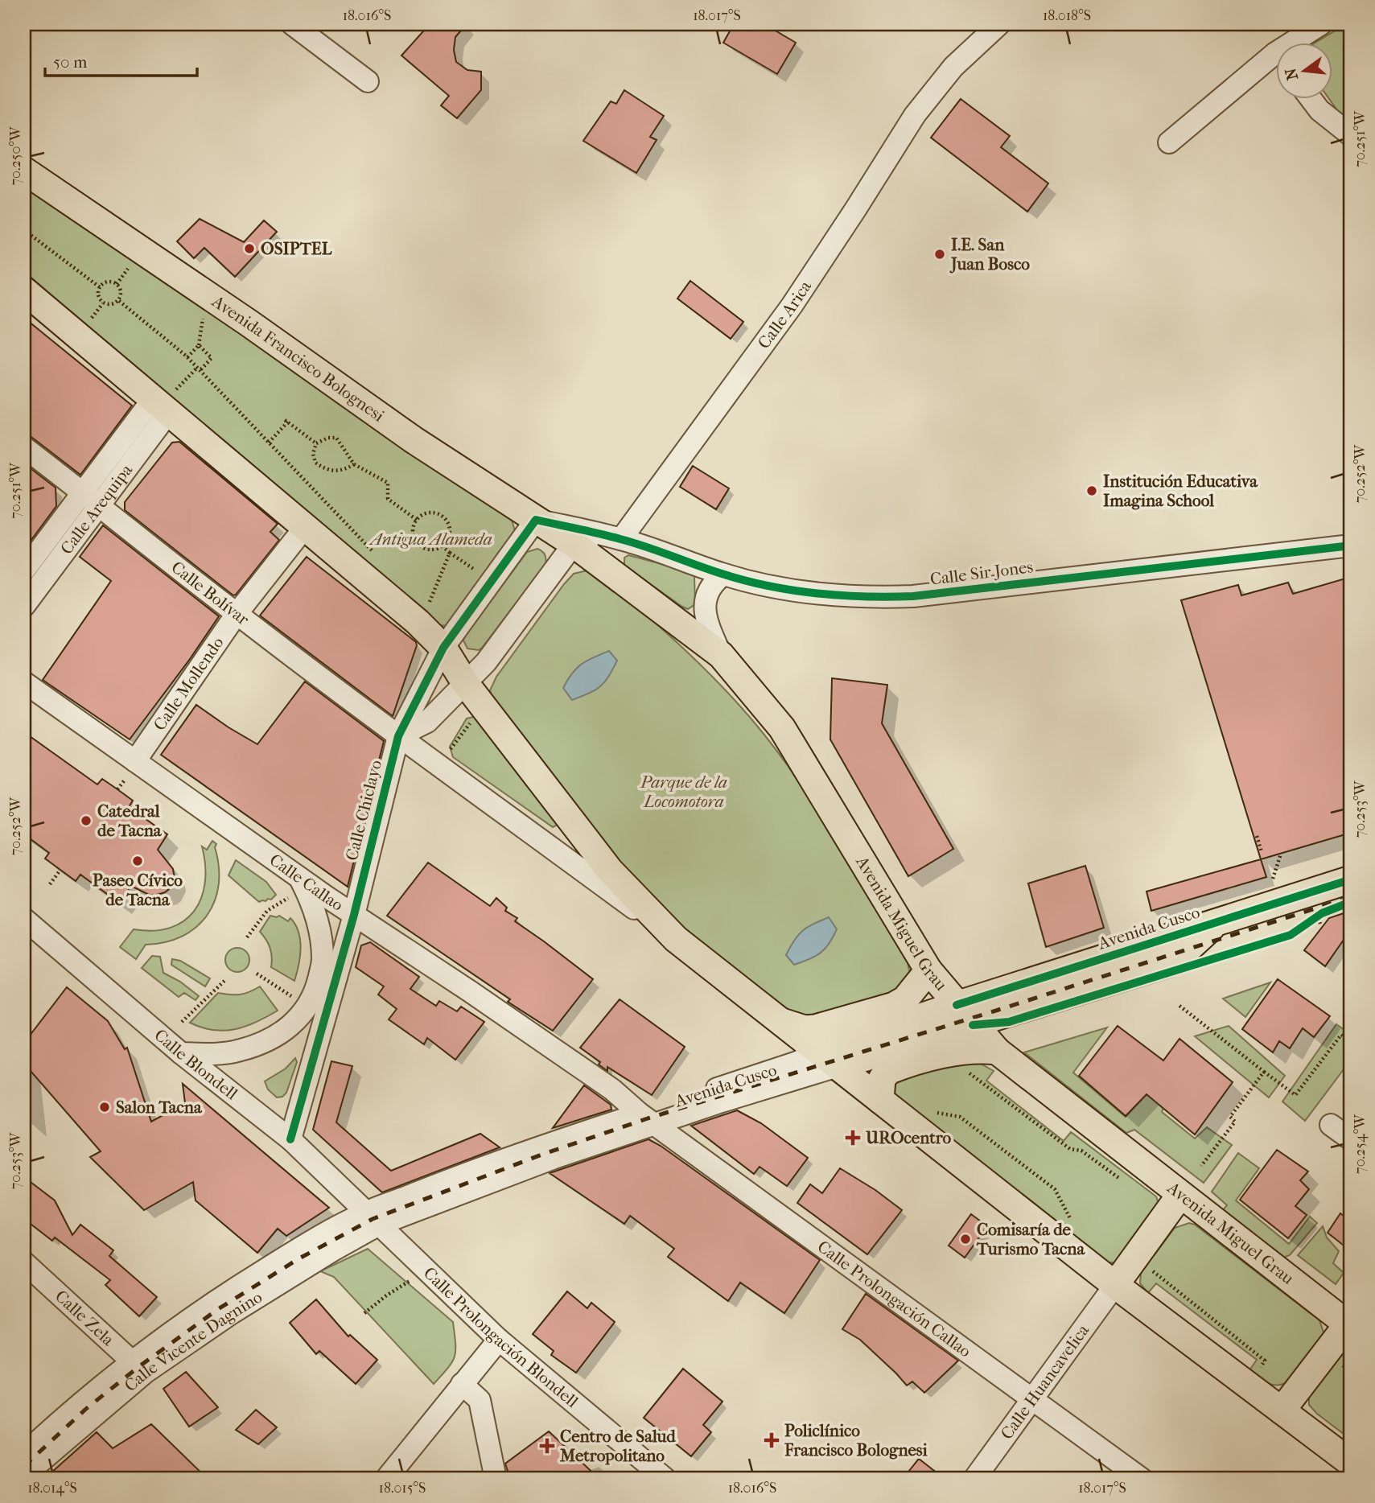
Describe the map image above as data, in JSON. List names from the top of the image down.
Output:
{
  "streets": {
    "main road": ["Avenida Francisco Bolognesi", "Avenida Miguel Grau", "Avenida Cusco"],
    "street": [
      "Calle Arica",
      "Calle Arequipa",
      "Calle Sir Jones",
      "Calle Bolívar",
      "Calle Mollendo",
      "Calle Chiclayo",
      "Calle Callao",
      "Calle Blondell",
      "Calle Prolongación Callao",
      "Calle Zela",
      "Calle Prolongación Blondell",
      "Calle Vicente Dagnino",
      "Calle Huancavelica"
    ]
  },
  "crossings": [
    ["Calle Arica", "Calle Sir Jones"],
    ["Avenida Francisco Bolognesi", "Calle Chiclayo"],
    ["Avenida Francisco Bolognesi", "Avenida Miguel Grau"],
    ["Calle Arequipa", "Calle Bolívar"],
    ["Calle Bolívar", "Calle Mollendo"],
    ["Calle Bolívar", "Calle Chiclayo"],
    ["Calle Mollendo", "Calle Callao"],
    ["Calle Chiclayo", "Calle Callao"],
    ["Calle Chiclayo", "Calle Blondell"],
    ["Calle Callao", "Avenida Cusco"],
    ["Calle Callao", "Calle Prolongación Callao"],
    ["Avenida Miguel Grau", "Avenida Cusco"],
    ["Avenida Cusco", "Calle Blondell"],
    ["Avenida Cusco", "Calle Prolongación Callao"],
    ["Avenida Cusco", "Calle Prolongación Blondell"],
    ["Avenida Cusco", "Calle Vicente Dagnino"],
    ["Calle Blondell", "Calle Prolongación Blondell"],
    ["Calle Blondell", "Calle Vicente Dagnino"],
    ["Calle Prolongación Callao", "Calle Huancavelica"],
    ["Calle Zela", "Calle Vicente Dagnino"],
    ["Calle Prolongación Blondell", "Calle Vicente Dagnino"]
  ],
  "parks": ["Antigua Alameda", "Parque de la Locomotora"],
  "places": {
    "other": [
      "OSIPTEL",
      "I.E. San Juan Bosco",
      "Institución Educativa Imagina School",
      "Catedral de Tacna",
      "Paseo Cívico de Tacna",
      "Salon Tacna",
      "Comisaría de Turismo Tacna"
    ],
    "health": ["UROcentro", "Policlínico Francisco Bolognesi", "Centro de Salud Metropolitano"]
  },
  "scale_bar": "50 m",
  "north": "left",
  "coordinates": [
    "18.016°S",
    "18.017°S",
    "18.018°S",
    "70.251°W",
    "70.250°W",
    "70.252°W",
    "70.253°W",
    "70.254°W",
    "18.014°S",
    "18.015°S"
  ]
}
